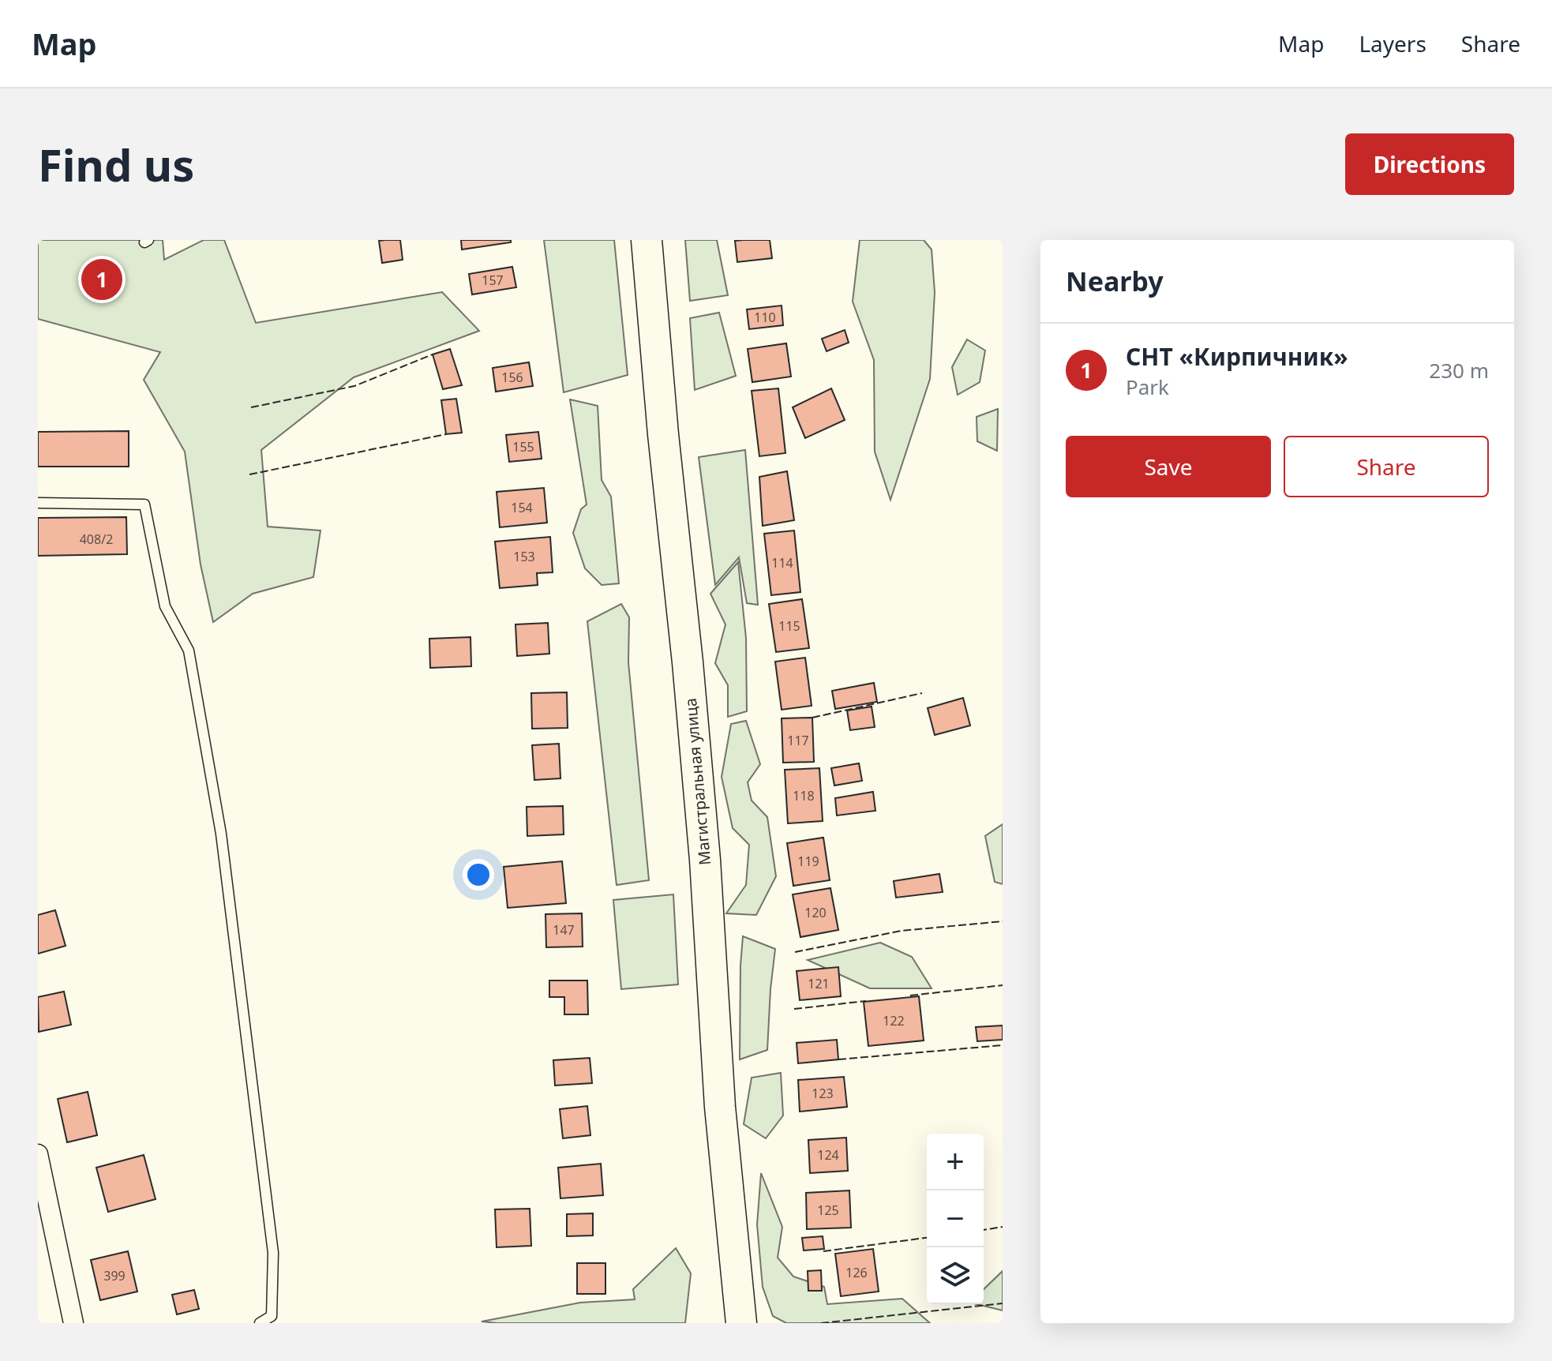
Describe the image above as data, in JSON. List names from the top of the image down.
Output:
{
  "streets": {
    "main road": ["Магистральная улица"]
  },
  "house_numbers": [
    "157",
    "110",
    "156",
    "155",
    "154",
    "408/2",
    "153",
    "114",
    "115",
    "117",
    "118",
    "119",
    "120",
    "147",
    "121",
    "122",
    "123",
    "124",
    "125",
    "126",
    "399"
  ],
  "page": {
    "header": "Map",
    "nav": ["Map", "Layers", "Share"],
    "buttons": [
      "Directions",
      ["Save", "Share"]
    ],
    "title": "Find us",
    "heading": "Nearby",
    "pins": "1",
    "list": [
      {
        "mark": "1",
        "name": "СНТ «Кирпичник»",
        "note": "Park",
        "value": "230 m"
      }
    ],
    "map_buttons": ["+", "−"]
  }
}
